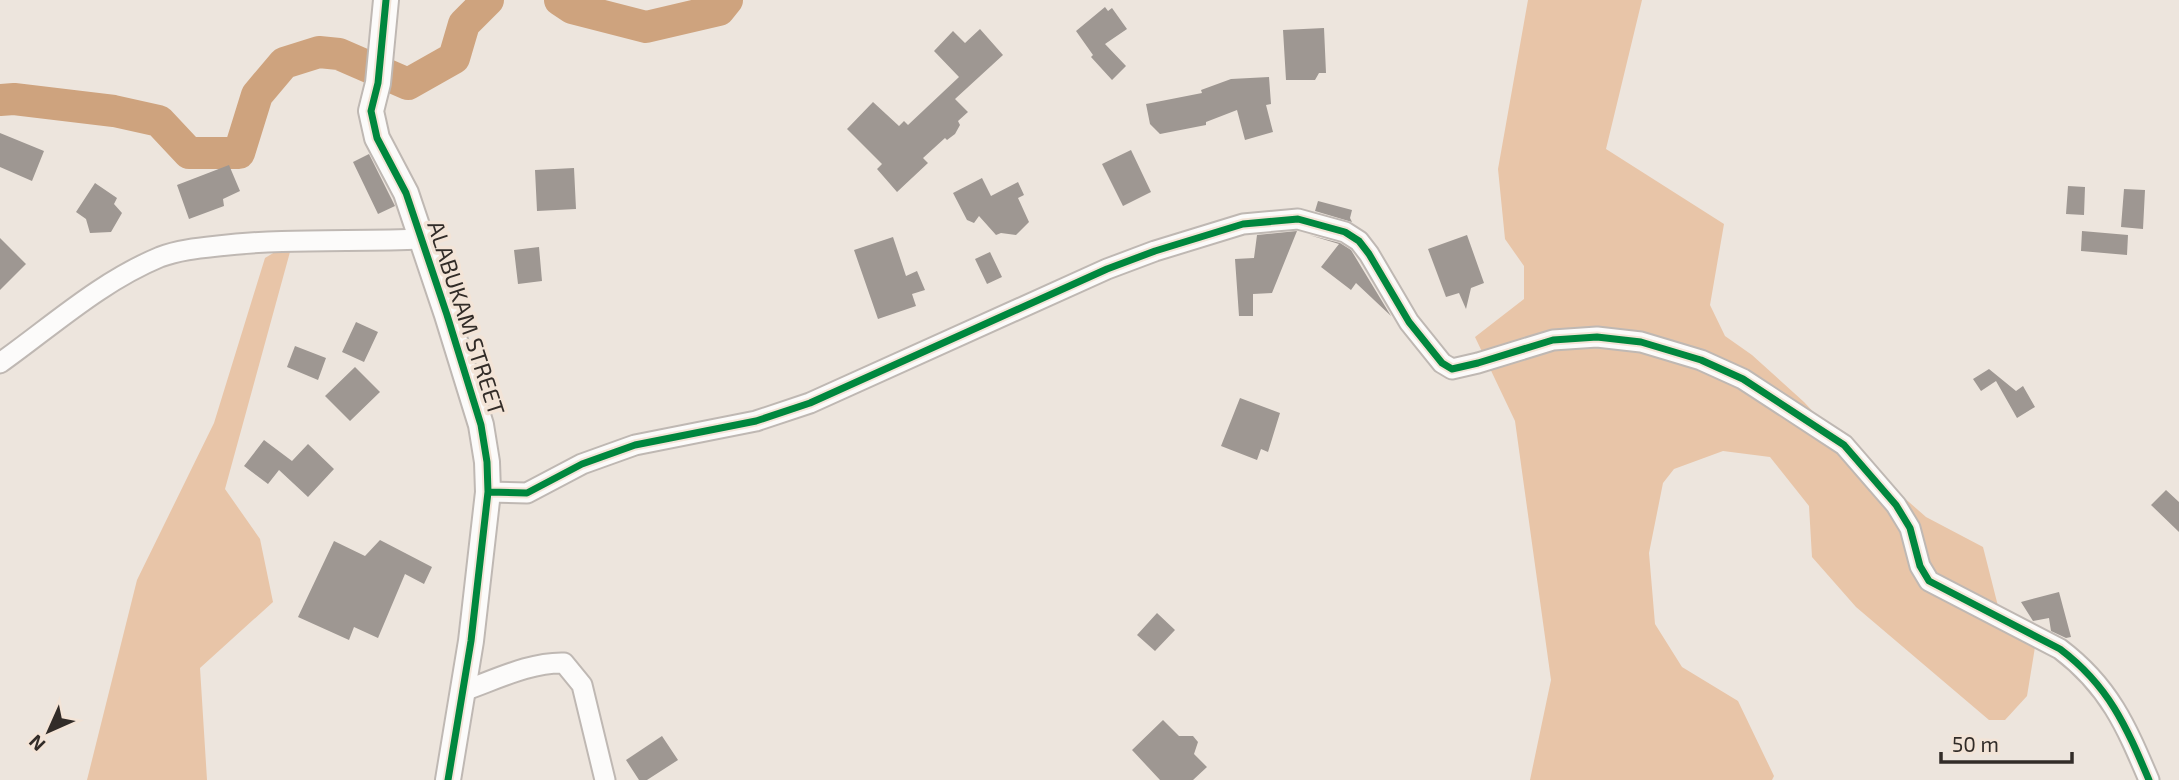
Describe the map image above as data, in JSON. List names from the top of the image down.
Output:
{
  "streets": {
    "street": ["ALABUKAM STREET"]
  },
  "scale_bar": "50 m",
  "north": "bottom left"
}
